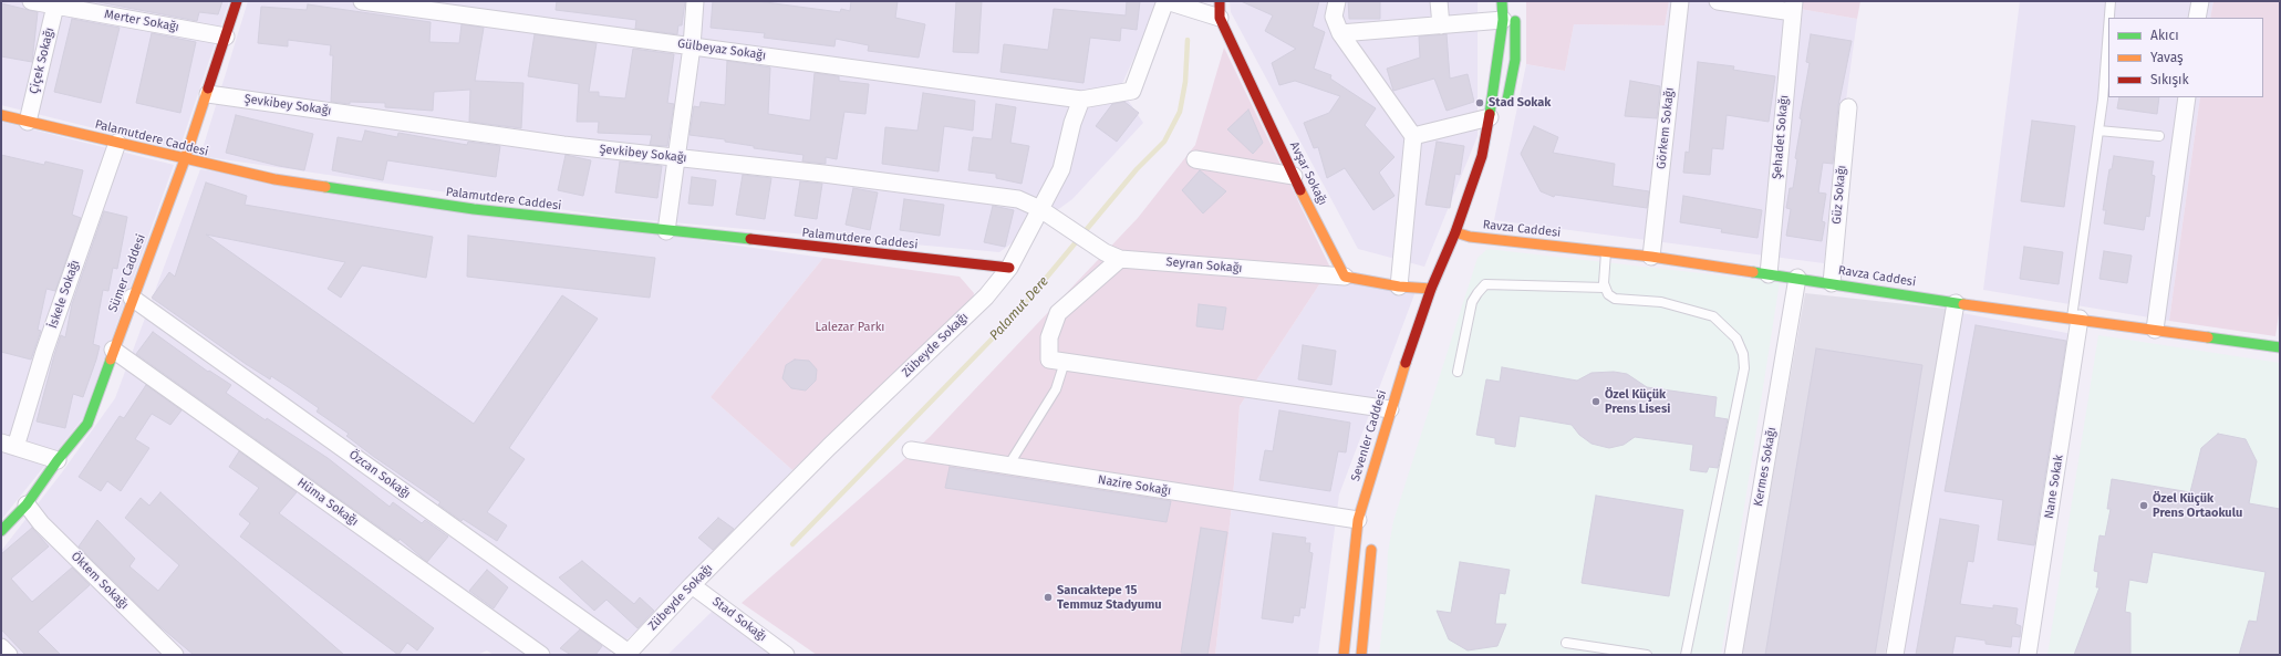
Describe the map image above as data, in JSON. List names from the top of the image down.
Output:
{
  "streets": {
    "street": [
      "Merter Sokağı",
      "Gülbeyaz Sokağı",
      "Çiçek Sokağı",
      "Şevkibey Sokağı",
      "Görkem Sokağı",
      "Şehadet Sokağı",
      "Palamutdere Caddesi",
      "Avşar Sokağı",
      "Güz Sokağı",
      "Ravza Caddesi",
      "Seyran Sokağı",
      "Sümer Caddesi",
      "İskele Sokağı",
      "Zübeyde Sokağı",
      "Sevenler Caddesi",
      "Kermes Sokağı",
      "Özcan Sokağı",
      "Nazire Sokağı",
      "Nane Sokak",
      "Hüma Sokağı",
      "Öktem Sokağı",
      "Stad Sokağı"
    ]
  },
  "crossings": [
    ["Merter Sokağı", "Çiçek Sokağı"],
    ["Merter Sokağı", "Sümer Caddesi"],
    ["Gülbeyaz Sokağı", "Zübeyde Sokağı"],
    ["Çiçek Sokağı", "Palamutdere Caddesi"],
    ["Şevkibey Sokağı", "Seyran Sokağı"],
    ["Şevkibey Sokağı", "Sümer Caddesi"],
    ["Şevkibey Sokağı", "Zübeyde Sokağı"],
    ["Görkem Sokağı", "Ravza Caddesi"],
    ["Şehadet Sokağı", "Ravza Caddesi"],
    ["Palamutdere Caddesi", "Sümer Caddesi"],
    ["Palamutdere Caddesi", "İskele Sokağı"],
    ["Palamutdere Caddesi", "Zübeyde Sokağı"],
    ["Avşar Sokağı", "Seyran Sokağı"],
    ["Güz Sokağı", "Ravza Caddesi"],
    ["Ravza Caddesi", "Sevenler Caddesi"],
    ["Ravza Caddesi", "Kermes Sokağı"],
    ["Ravza Caddesi", "Nane Sokak"],
    ["Sümer Caddesi", "Özcan Sokağı"],
    ["Sümer Caddesi", "Hüma Sokağı"],
    ["Sümer Caddesi", "Öktem Sokağı"],
    ["Zübeyde Sokağı", "Özcan Sokağı"],
    ["Zübeyde Sokağı", "Stad Sokağı"],
    ["Sevenler Caddesi", "Nazire Sokağı"]
  ],
  "water": ["Palamut Dere"],
  "parks": ["Lalezar Parkı"],
  "places": [
    "Stad Sokak",
    "Özel Küçük Prens Lisesi",
    "Özel Küçük Prens Ortaokulu",
    "Sancaktepe 15 Temmuz Stadyumu"
  ],
  "legend": ["Akıcı", "Yavaş", "Sıkışık"]
}
